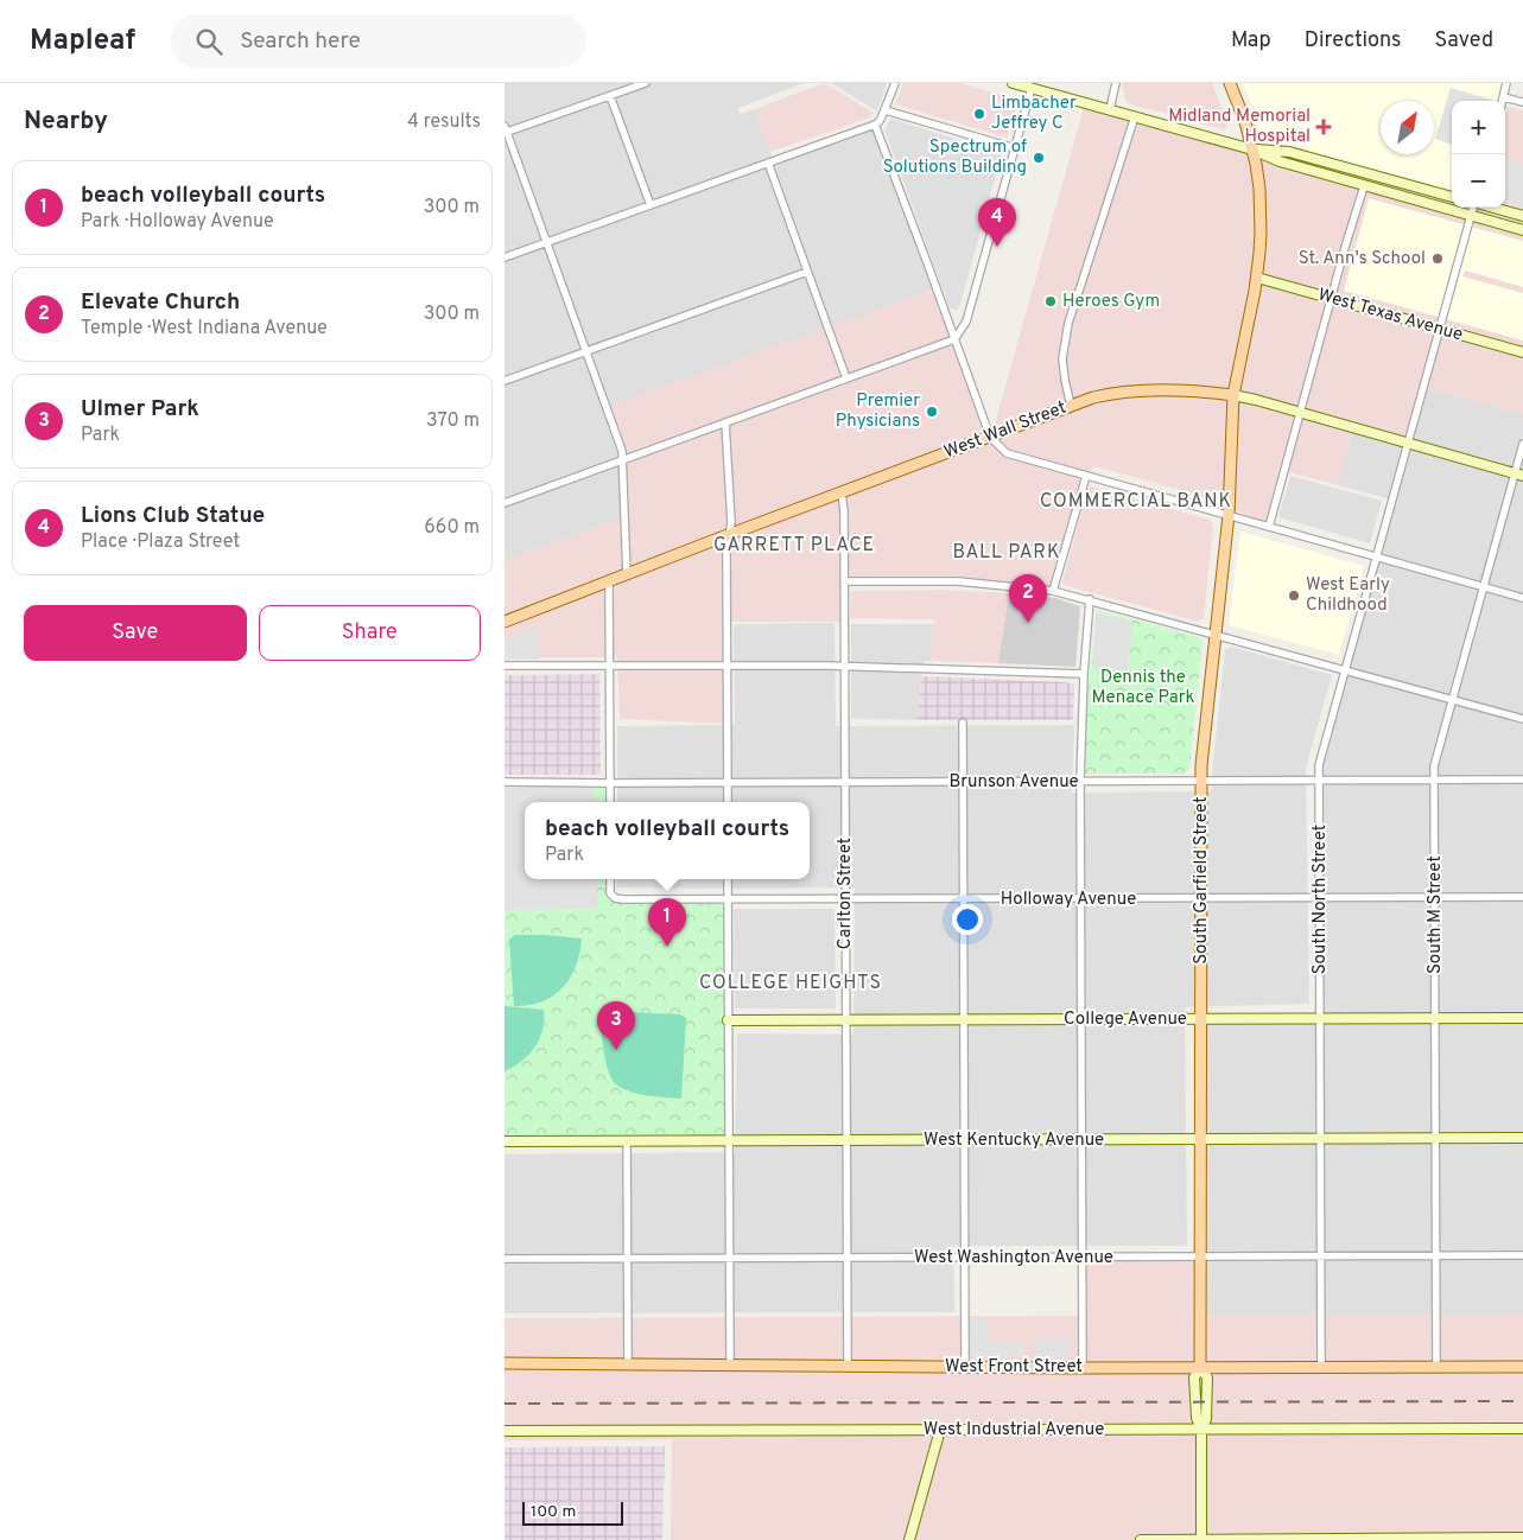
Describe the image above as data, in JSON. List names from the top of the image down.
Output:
{
  "streets": {
    "main road": ["West Wall Street", "South Garfield Street", "West Front Street"],
    "street": [
      "West Texas Avenue",
      "Brunson Avenue",
      "Carlton Street",
      "Holloway Avenue",
      "South North Street",
      "South M Street",
      "College Avenue",
      "West Kentucky Avenue",
      "West Washington Avenue",
      "West Industrial Avenue"
    ]
  },
  "crossings": [
    ["West Texas Avenue", "South Garfield Street"],
    ["West Texas Avenue", "South North Street"],
    ["West Wall Street", "South Garfield Street"],
    ["West Wall Street", "Carlton Street"],
    ["West Wall Street", "South North Street"],
    ["West Wall Street", "South M Street"],
    ["Brunson Avenue", "South Garfield Street"],
    ["Brunson Avenue", "Carlton Street"],
    ["Brunson Avenue", "South North Street"],
    ["Brunson Avenue", "South M Street"],
    ["South Garfield Street", "Holloway Avenue"],
    ["South Garfield Street", "College Avenue"],
    ["South Garfield Street", "West Kentucky Avenue"],
    ["South Garfield Street", "West Washington Avenue"],
    ["South Garfield Street", "West Front Street"],
    ["South Garfield Street", "West Industrial Avenue"],
    ["Carlton Street", "Holloway Avenue"],
    ["Carlton Street", "College Avenue"],
    ["Carlton Street", "West Kentucky Avenue"],
    ["Carlton Street", "West Washington Avenue"],
    ["Carlton Street", "West Front Street"],
    ["Holloway Avenue", "South North Street"],
    ["Holloway Avenue", "South M Street"],
    ["South North Street", "College Avenue"],
    ["South North Street", "West Kentucky Avenue"],
    ["South North Street", "West Washington Avenue"],
    ["South North Street", "West Front Street"],
    ["South M Street", "College Avenue"],
    ["South M Street", "West Kentucky Avenue"],
    ["South M Street", "West Washington Avenue"],
    ["South M Street", "West Front Street"]
  ],
  "districts": [
    "COMMERCIAL BANK",
    "GARRETT PLACE",
    "BALL PARK",
    "COLLEGE HEIGHTS"
  ],
  "parks": ["Dennis the Menace Park"],
  "places": {
    "other": [
      "Limbacher Jeffrey C",
      "Spectrum of Solutions Building",
      "St. Ann's School",
      "Heroes Gym",
      "Premier Physicians",
      "West Early Childhood"
    ],
    "health": ["Midland Memorial Hospital"]
  },
  "scale_bar": "100 m",
  "north": "top right",
  "page": {
    "header": "Mapleaf",
    "search": "Search here",
    "nav": ["Map", "Directions", "Saved"],
    "heading": ["Nearby", "4 results"],
    "map_buttons": ["+", "−"],
    "list": [
      {
        "mark": "1",
        "name": "beach volleyball courts",
        "note": "Park · Holloway Avenue",
        "value": "300 m"
      },
      {
        "mark": "2",
        "name": "Elevate Church",
        "note": "Temple · West Indiana Avenue",
        "value": "300 m"
      },
      {
        "mark": "3",
        "name": "Ulmer Park",
        "note": "Park",
        "value": "370 m"
      },
      {
        "mark": "4",
        "name": "Lions Club Statue",
        "note": "Place · Plaza Street",
        "value": "660 m"
      }
    ],
    "pins": [
      "4",
      "2",
      "1",
      "3"
    ],
    "buttons": ["Save", "Share"],
    "popup": ["beach volleyball courts", "Park"],
    "scale": "100 m"
  }
}
